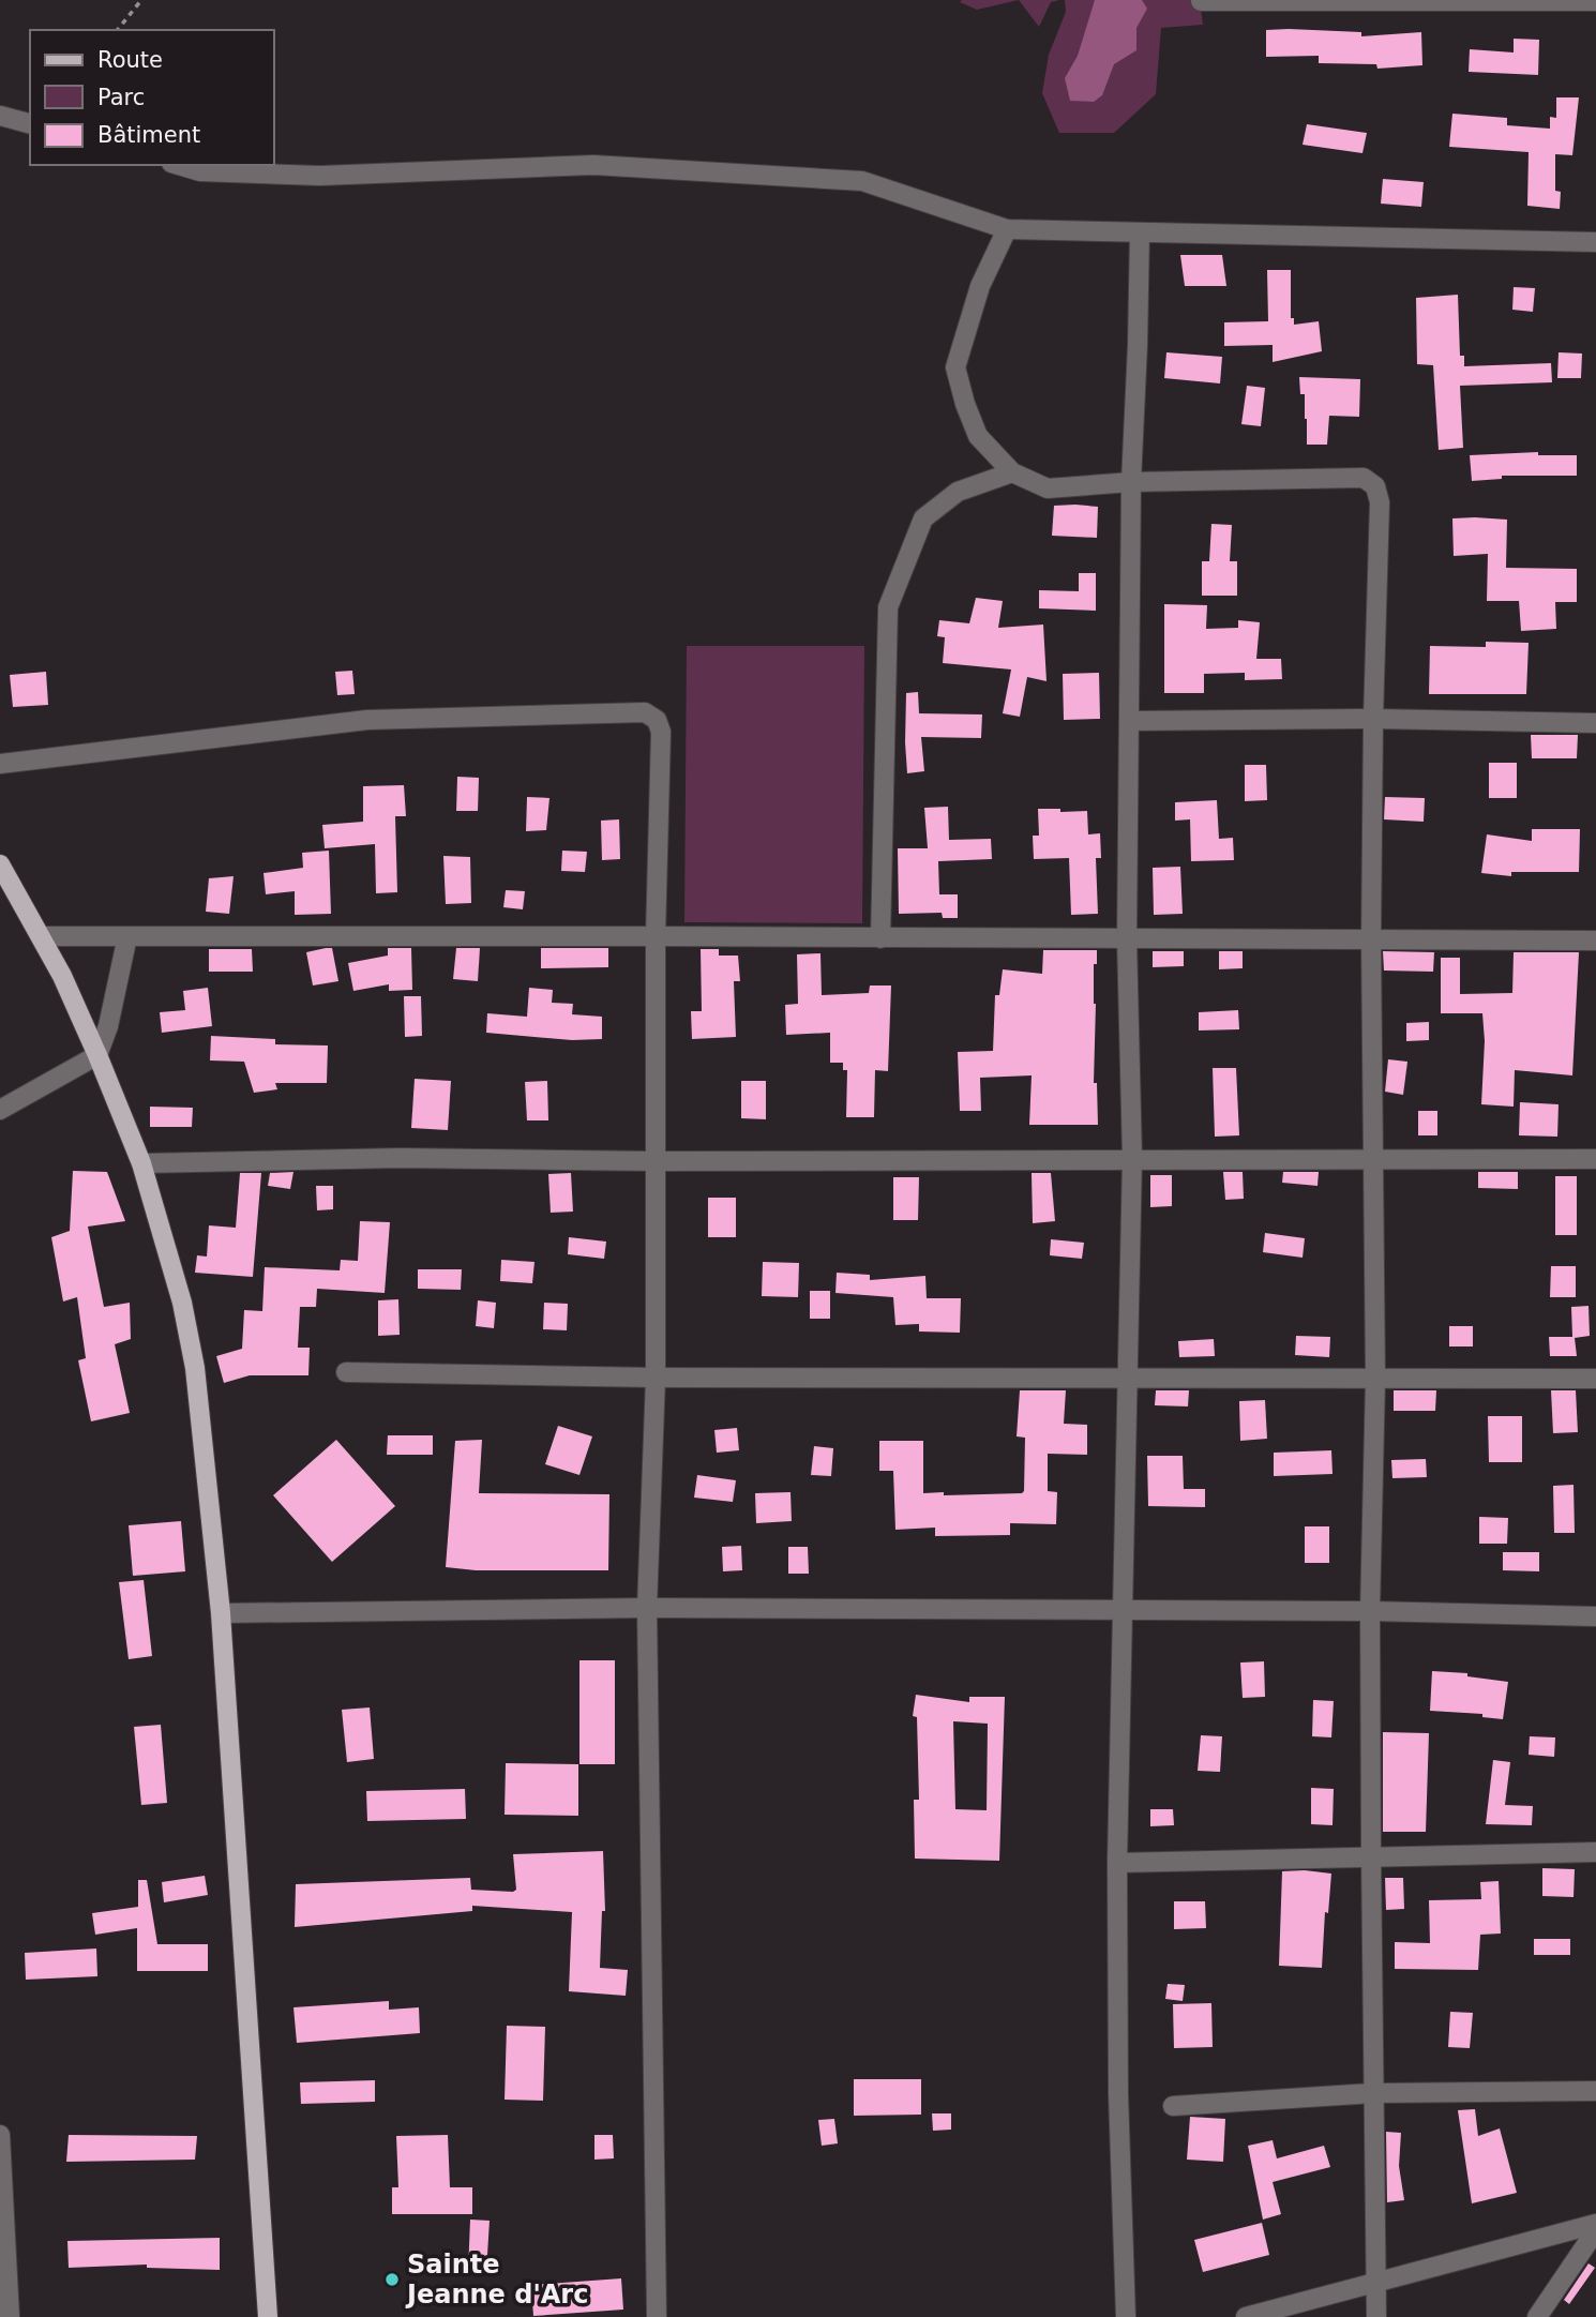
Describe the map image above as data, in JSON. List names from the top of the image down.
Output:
{
  "places": ["Sainte Jeanne d'Arc"],
  "legend": ["Route", "Parc", "Bâtiment"]
}
